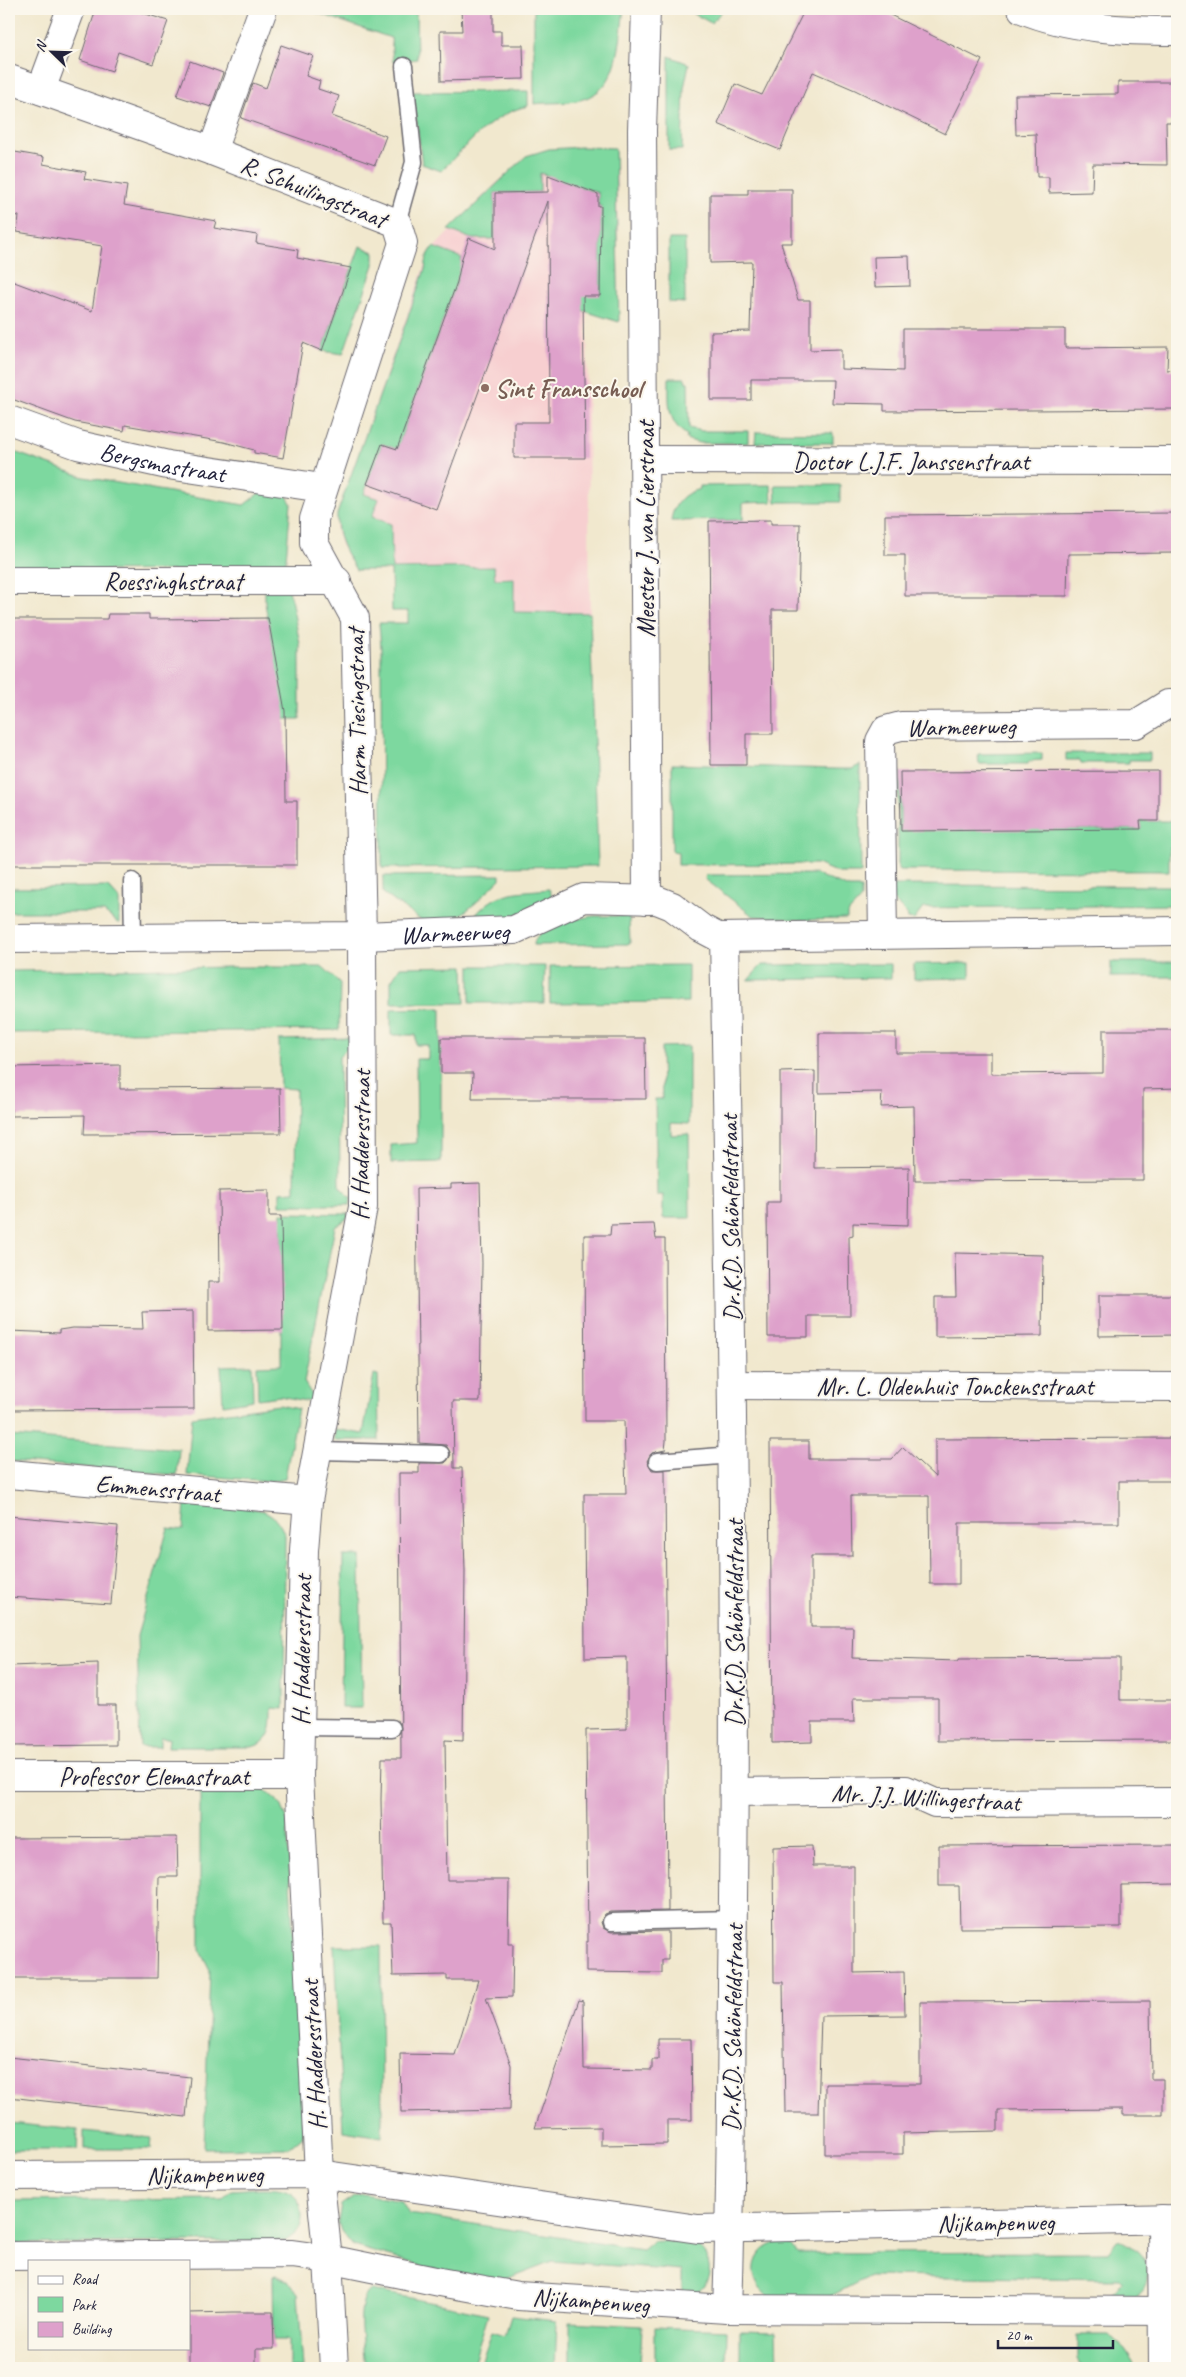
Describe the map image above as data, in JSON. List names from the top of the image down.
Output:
{
  "streets": {
    "street": [
      "R. Schuilingstraat",
      "Doctor L.J.F. Janssenstraat",
      "Bergsmastraat",
      "Meester J. van Lierstraat",
      "Roessinghstraat",
      "Harm Tiesingstraat",
      "Warmeerweg",
      "H. Haddersstraat",
      "Dr.K.D. Schönfeldstraat",
      "Mr. L. Oldenhuis Tonckensstraat",
      "Emmensstraat",
      "Professor Elemastraat",
      "Mr. J.J. Willingestraat",
      "Nijkampenweg"
    ]
  },
  "crossings": [
    ["R. Schuilingstraat", "Harm Tiesingstraat"],
    ["Doctor L.J.F. Janssenstraat", "Meester J. van Lierstraat"],
    ["Bergsmastraat", "Harm Tiesingstraat"],
    ["Meester J. van Lierstraat", "Warmeerweg"],
    ["Roessinghstraat", "Harm Tiesingstraat"],
    ["Harm Tiesingstraat", "Warmeerweg"],
    ["Harm Tiesingstraat", "H. Haddersstraat"],
    ["Warmeerweg", "H. Haddersstraat"],
    ["Warmeerweg", "Dr.K.D. Schönfeldstraat"],
    ["H. Haddersstraat", "Emmensstraat"],
    ["H. Haddersstraat", "Professor Elemastraat"],
    ["H. Haddersstraat", "Nijkampenweg"],
    ["Dr.K.D. Schönfeldstraat", "Mr. L. Oldenhuis Tonckensstraat"],
    ["Dr.K.D. Schönfeldstraat", "Mr. J.J. Willingestraat"],
    ["Dr.K.D. Schönfeldstraat", "Nijkampenweg"]
  ],
  "places": ["Sint Fransschool"],
  "legend": ["Road", "Park", "Building"],
  "scale_bar": "20 m",
  "north": "top left"
}
